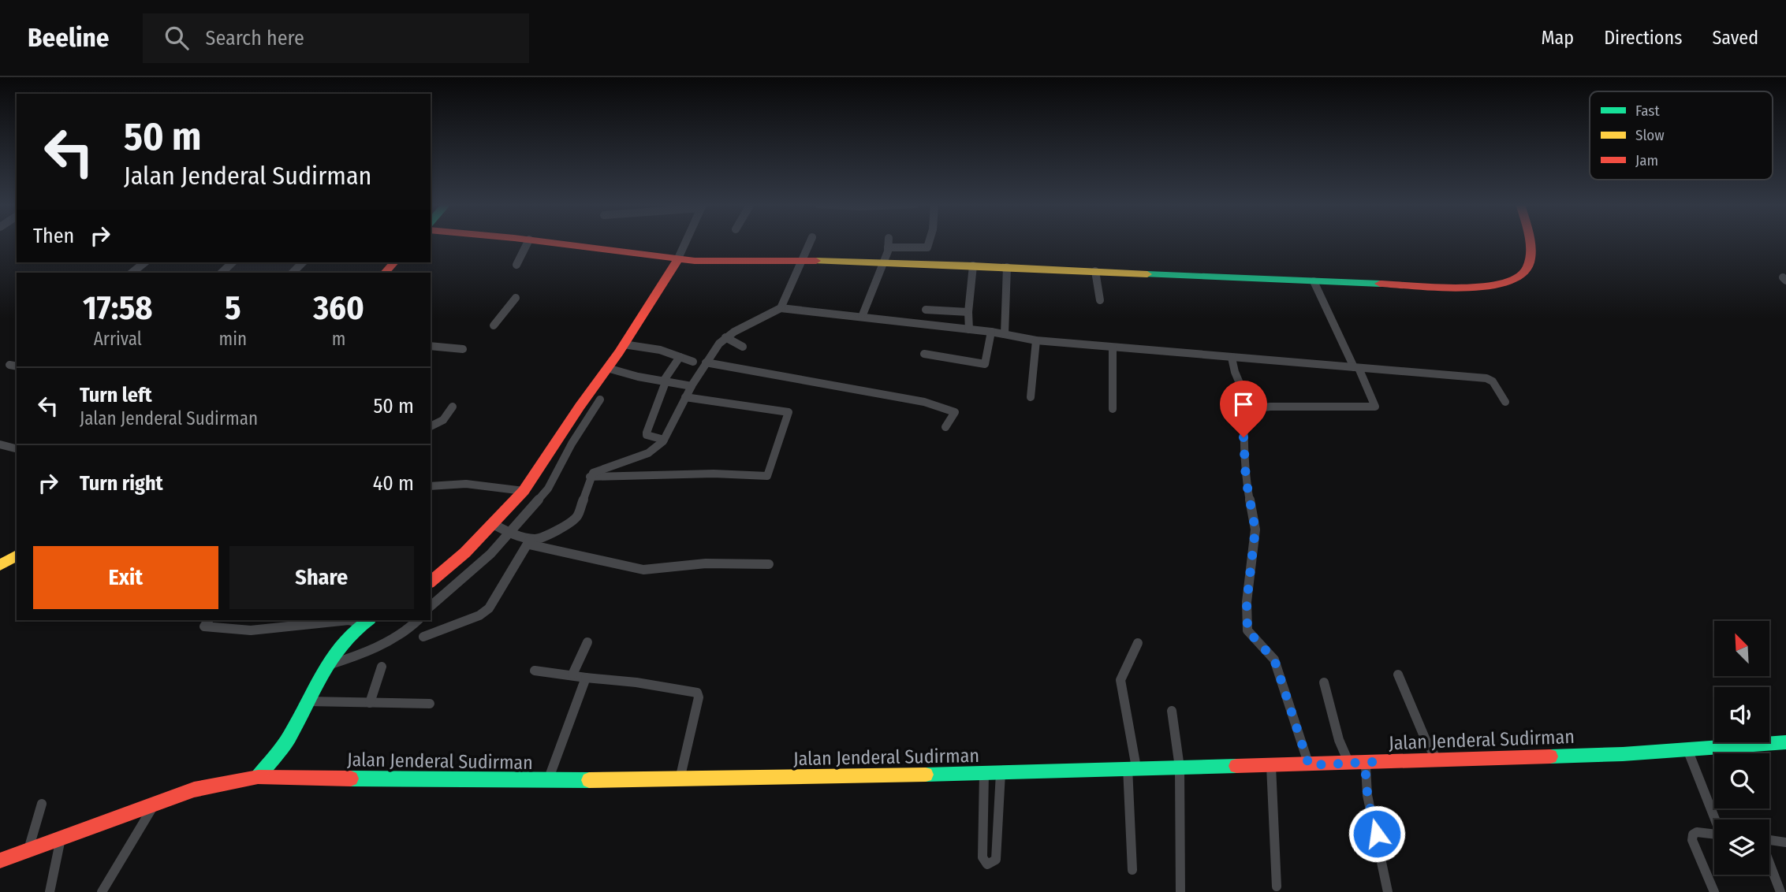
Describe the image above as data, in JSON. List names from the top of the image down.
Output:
{
  "streets": {
    "street": ["Jalan Jenderal Sudirman"]
  },
  "legend": ["Fast", "Slow", "Jam"],
  "north": "top left",
  "page": {
    "header": "Beeline",
    "search": "Search here",
    "nav": ["Map", "Directions", "Saved"],
    "turn": ["50 m", "Jalan Jenderal Sudirman"],
    "then": "Then",
    "eta": [
      "17:58",
      "Arrival",
      "5",
      "min",
      "360",
      "m"
    ],
    "list": [
      {
        "name": "Turn left",
        "note": "Jalan Jenderal Sudirman",
        "value": "50 m"
      },
      {
        "name": "Turn right",
        "value": "40 m"
      }
    ],
    "buttons": ["Exit", "Share"]
  }
}
